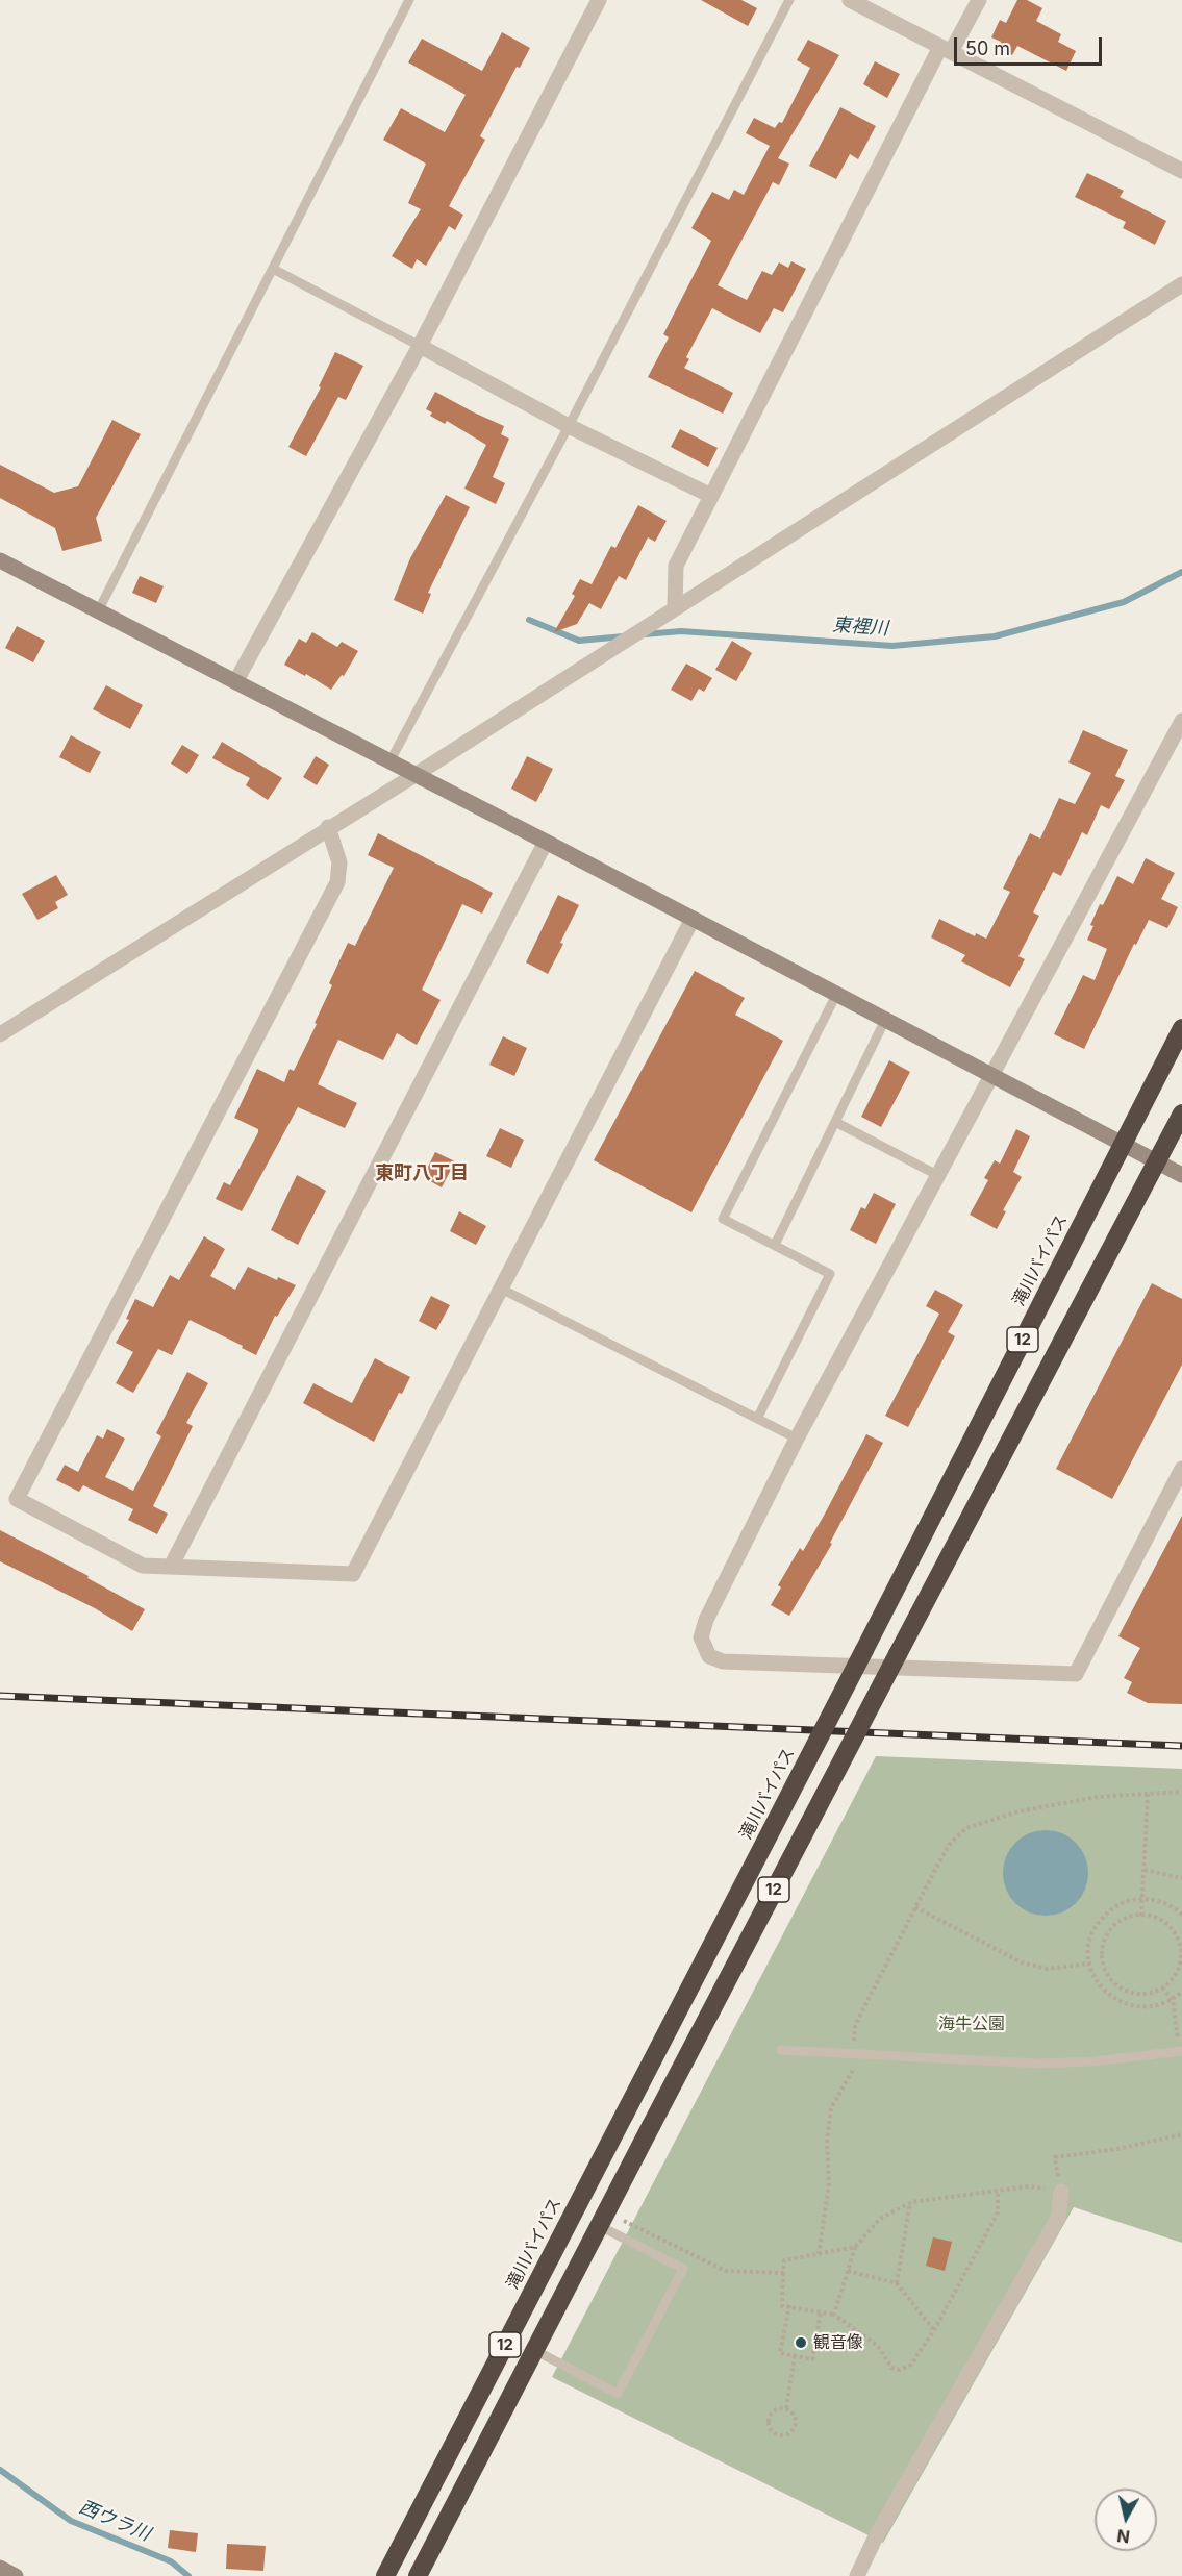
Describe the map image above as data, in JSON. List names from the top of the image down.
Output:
{
  "streets": {
    "highway": ["滝川バイパス", "12"]
  },
  "districts": ["東町八丁目"],
  "water": ["東裡川", "西ウラ川"],
  "parks": ["海牛公園"],
  "places": ["観音像"],
  "scale_bar": "50 m",
  "north": "bottom"
}
